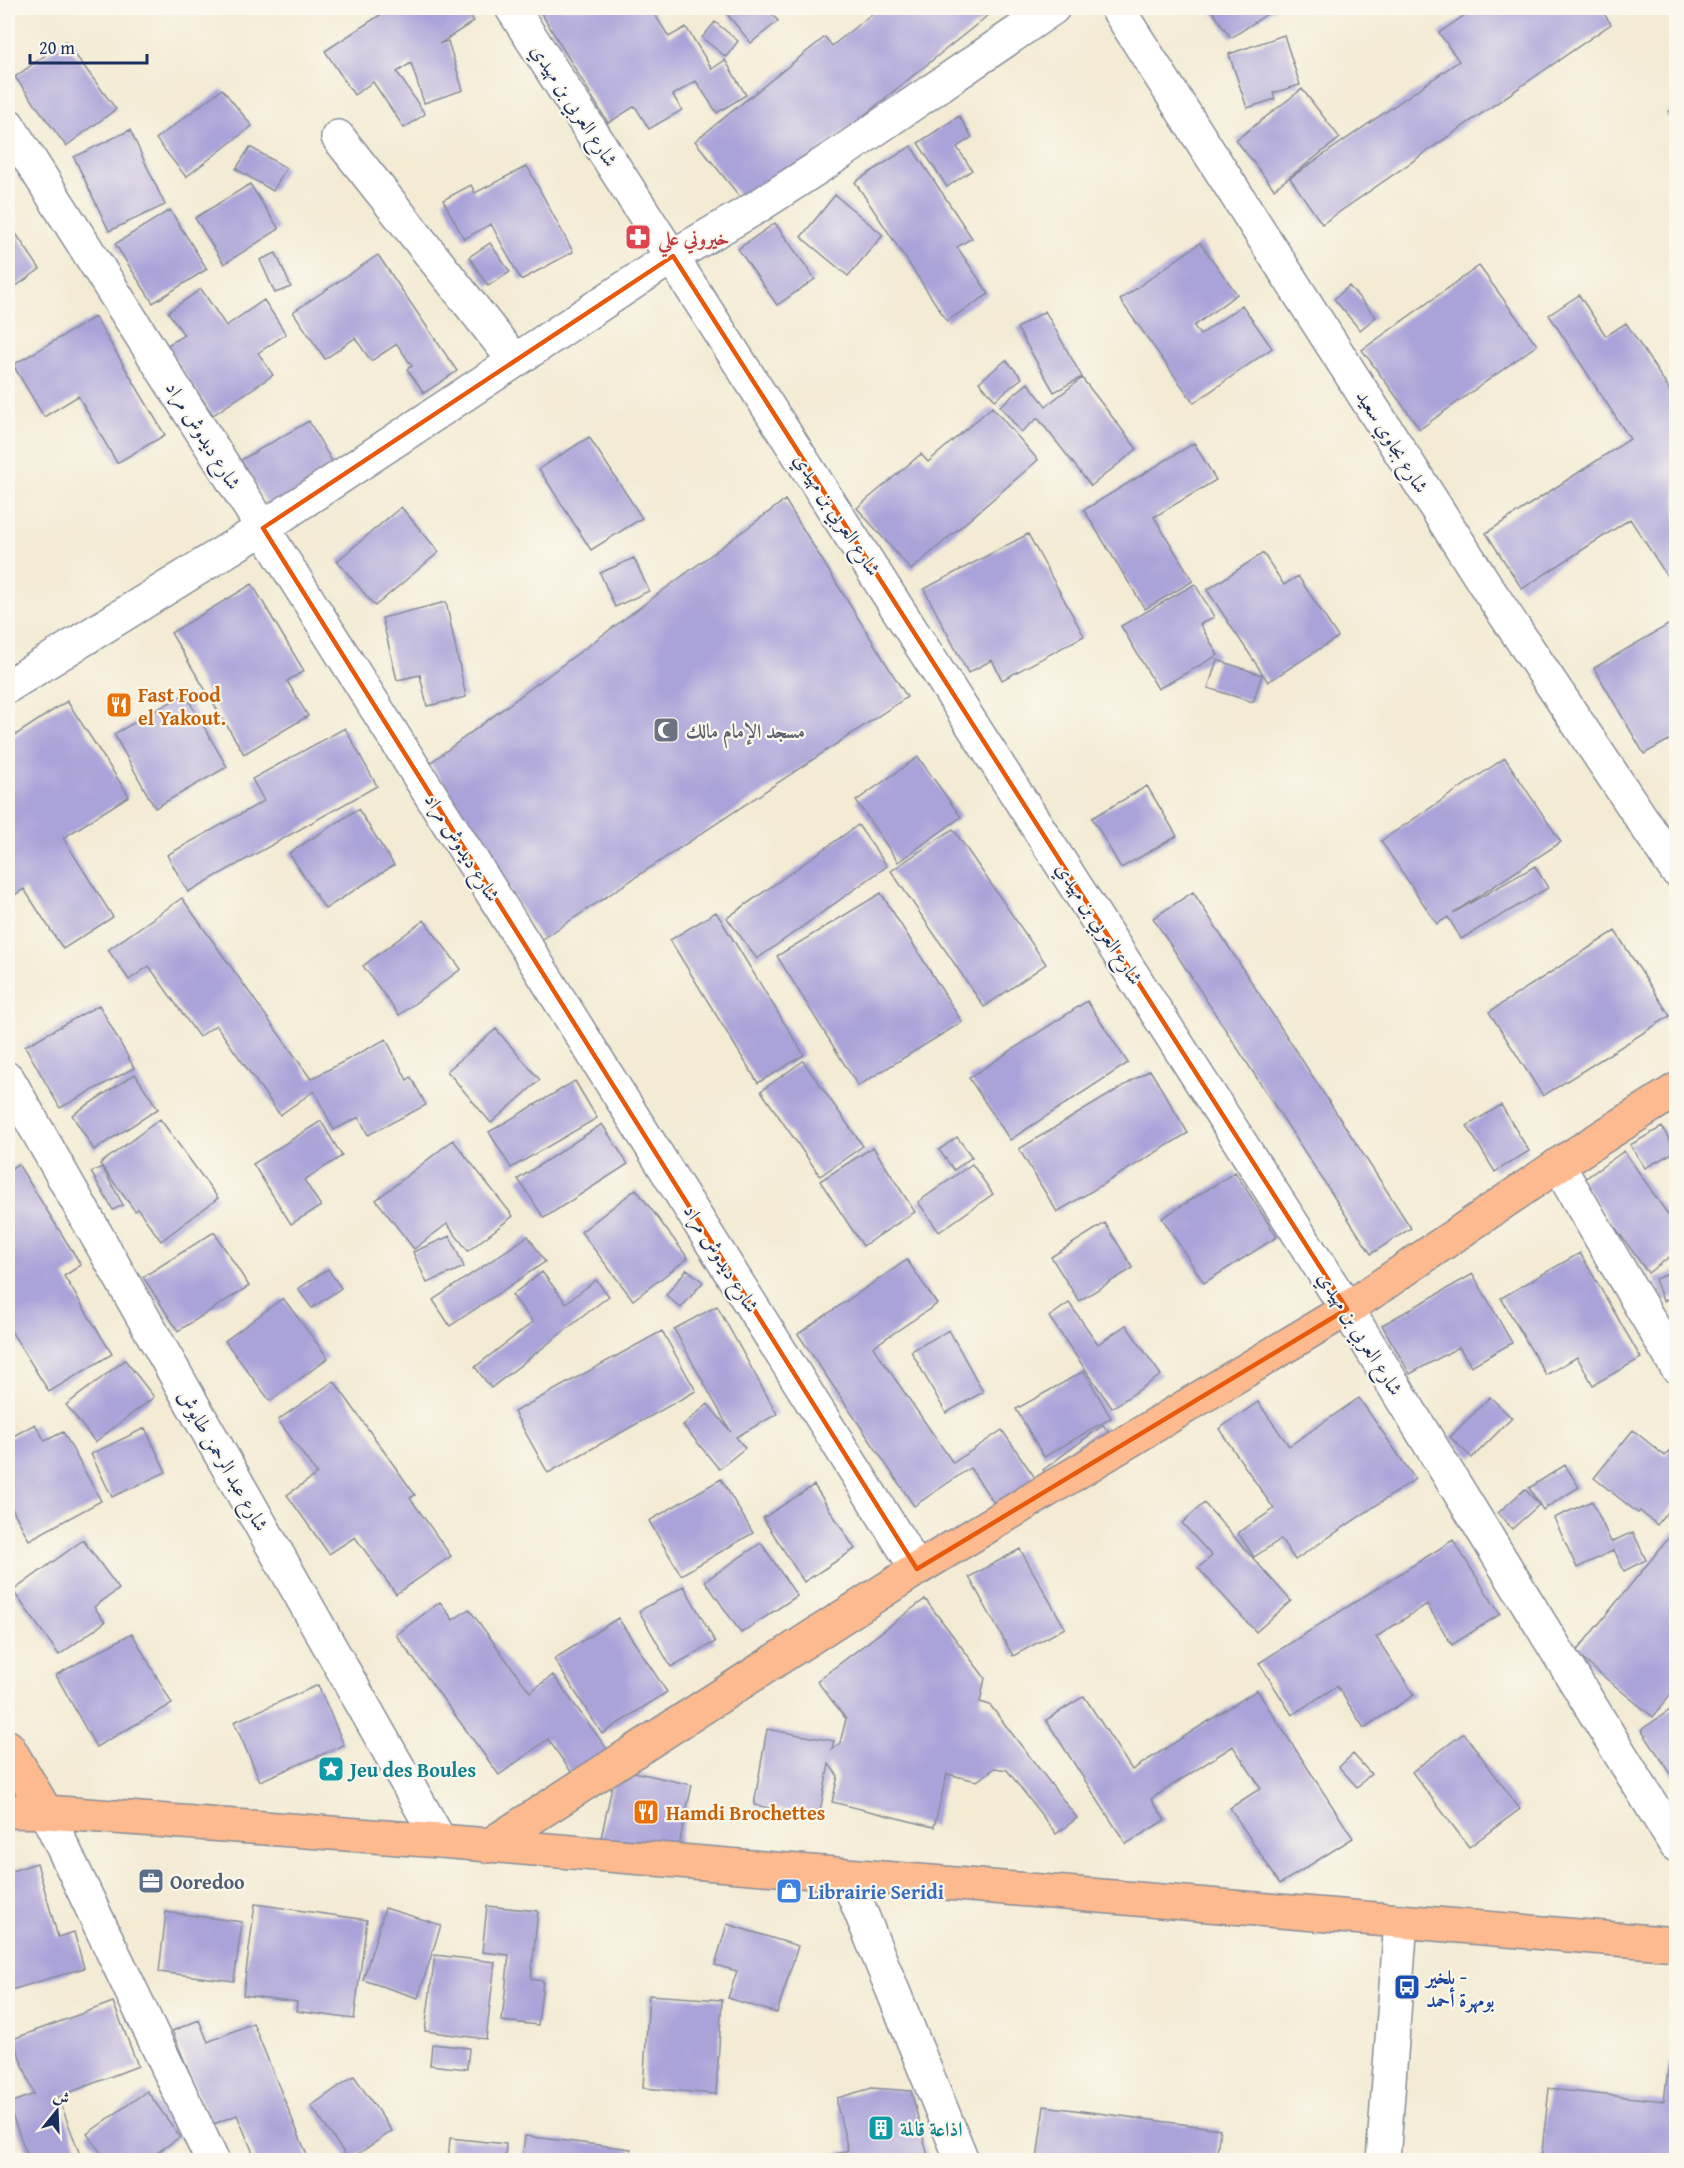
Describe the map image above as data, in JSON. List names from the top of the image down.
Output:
{
  "streets": {
    "street": [
      "شارع العربي بن مهيدي",
      "شارع ديدوش مراد",
      "شارع بجاوي سعيد",
      "شارع عبد الرحمن طابوش"
    ]
  },
  "places": {
    "pharmacy": ["خيروني علي"],
    "restaurant": ["Fast Food el Yakout.", "Hamdi Brochettes"],
    "mosque": ["مسجد الإمام مالك"],
    "place": ["Jeu des Boules"],
    "office": ["Ooredoo"],
    "shop": ["Librairie Seridi"],
    "bus stop": ["بلخير - بومهرة أحمد"],
    "building": ["اذاعة قالمة"]
  },
  "scale_bar": "20 m",
  "north": "top"
}
